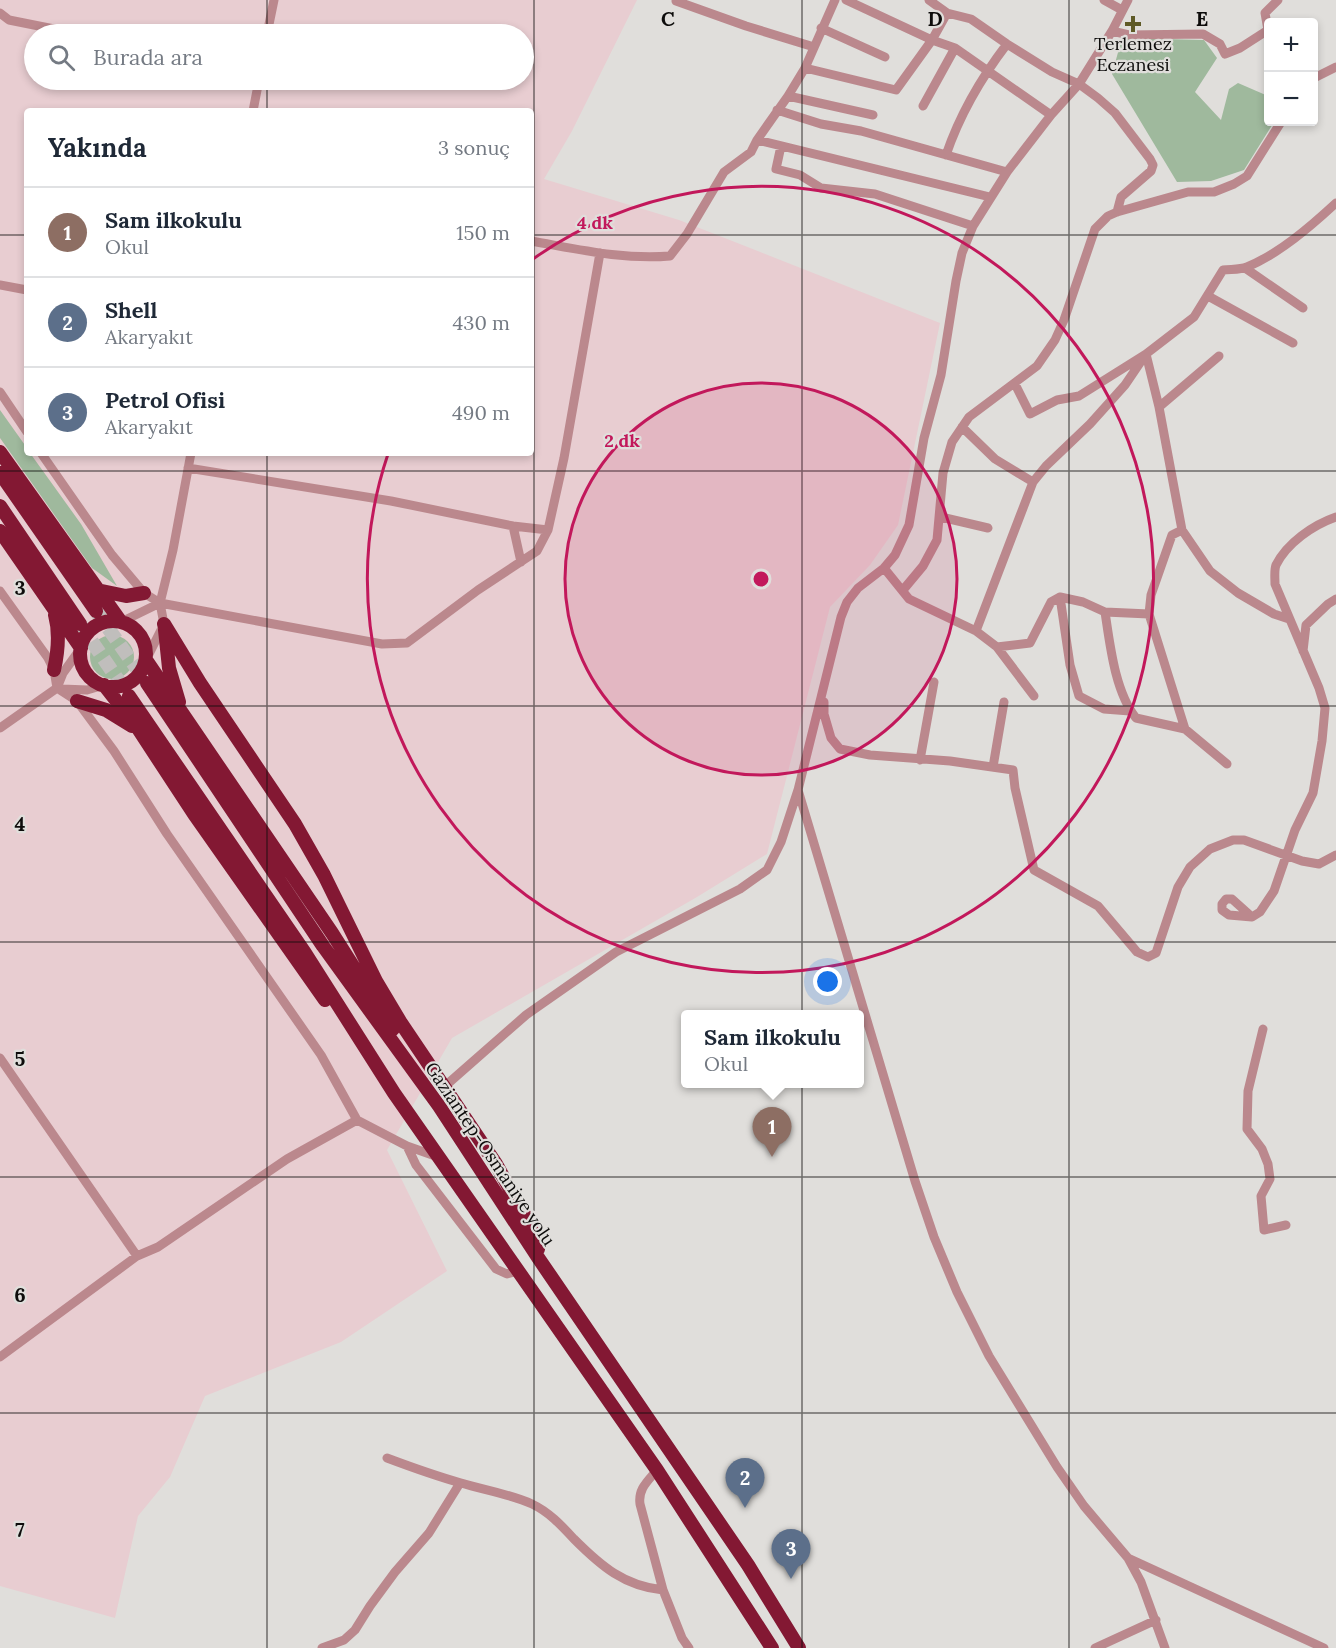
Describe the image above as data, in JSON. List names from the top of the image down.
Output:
{
  "streets": {
    "highway": ["Gaziantep-Osmaniye yolu"]
  },
  "places": {
    "health": ["Terlemez Eczanesi"]
  },
  "page": {
    "map_buttons": ["+", "−"],
    "search": "Burada ara",
    "heading": ["Yakında", "3 sonuç"],
    "list": [
      {
        "mark": "1",
        "name": "Sam ilkokulu",
        "note": "Okul",
        "value": "150 m"
      },
      {
        "mark": "2",
        "name": "Shell",
        "note": "Akaryakıt",
        "value": "430 m"
      },
      {
        "mark": "3",
        "name": "Petrol Ofisi",
        "note": "Akaryakıt",
        "value": "490 m"
      }
    ],
    "popup": ["Sam ilkokulu", "Okul"],
    "pins": ["1", "2", "3"]
  },
  "grid": {
    "columns": ["C", "D", "E"],
    "rows": [
      "3",
      "4",
      "5",
      "6",
      "7"
    ]
  },
  "rings": ["4 dk", "2 dk"]
}
